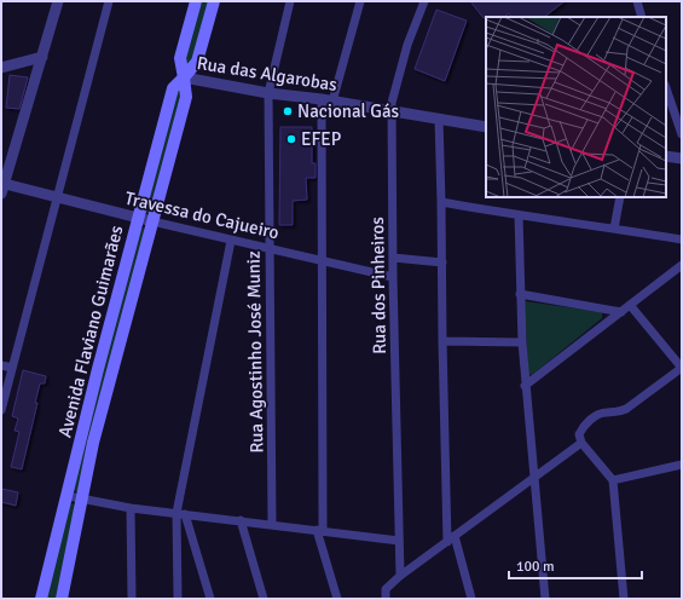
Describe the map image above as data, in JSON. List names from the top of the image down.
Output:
{
  "streets": {
    "main road": ["Avenida Flaviano Guimarães"],
    "street": [
      "Rua das Algarobas",
      "Travessa do Cajueiro",
      "Rua dos Pinheiros",
      "Rua Agostinho José Muniz"
    ]
  },
  "crossings": [
    ["Rua das Algarobas", "Rua dos Pinheiros"],
    ["Rua das Algarobas", "Avenida Flaviano Guimarães"],
    ["Rua das Algarobas", "Rua Agostinho José Muniz"],
    ["Travessa do Cajueiro", "Rua dos Pinheiros"],
    ["Travessa do Cajueiro", "Avenida Flaviano Guimarães"],
    ["Travessa do Cajueiro", "Rua Agostinho José Muniz"]
  ],
  "places": ["Nacional Gás", "EFEP"],
  "scale_bar": "100 m"
}
